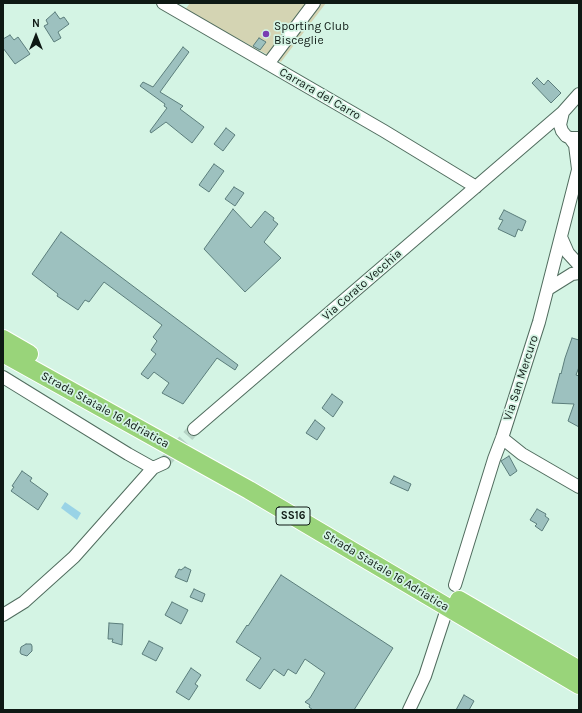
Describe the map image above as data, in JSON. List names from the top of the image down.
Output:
{
  "streets": {
    "highway": ["Strada Statale 16 Adriatica", "SS16"],
    "street": ["Carrara del Carro", "Via Corato Vecchia", "Via San Mercuro"]
  },
  "crossings": [
    ["Carrara del Carro", "Via Corato Vecchia"],
    ["Via Corato Vecchia", "Via San Mercuro"]
  ],
  "places": ["Sporting Club Bisceglie"],
  "north": "top"
}
